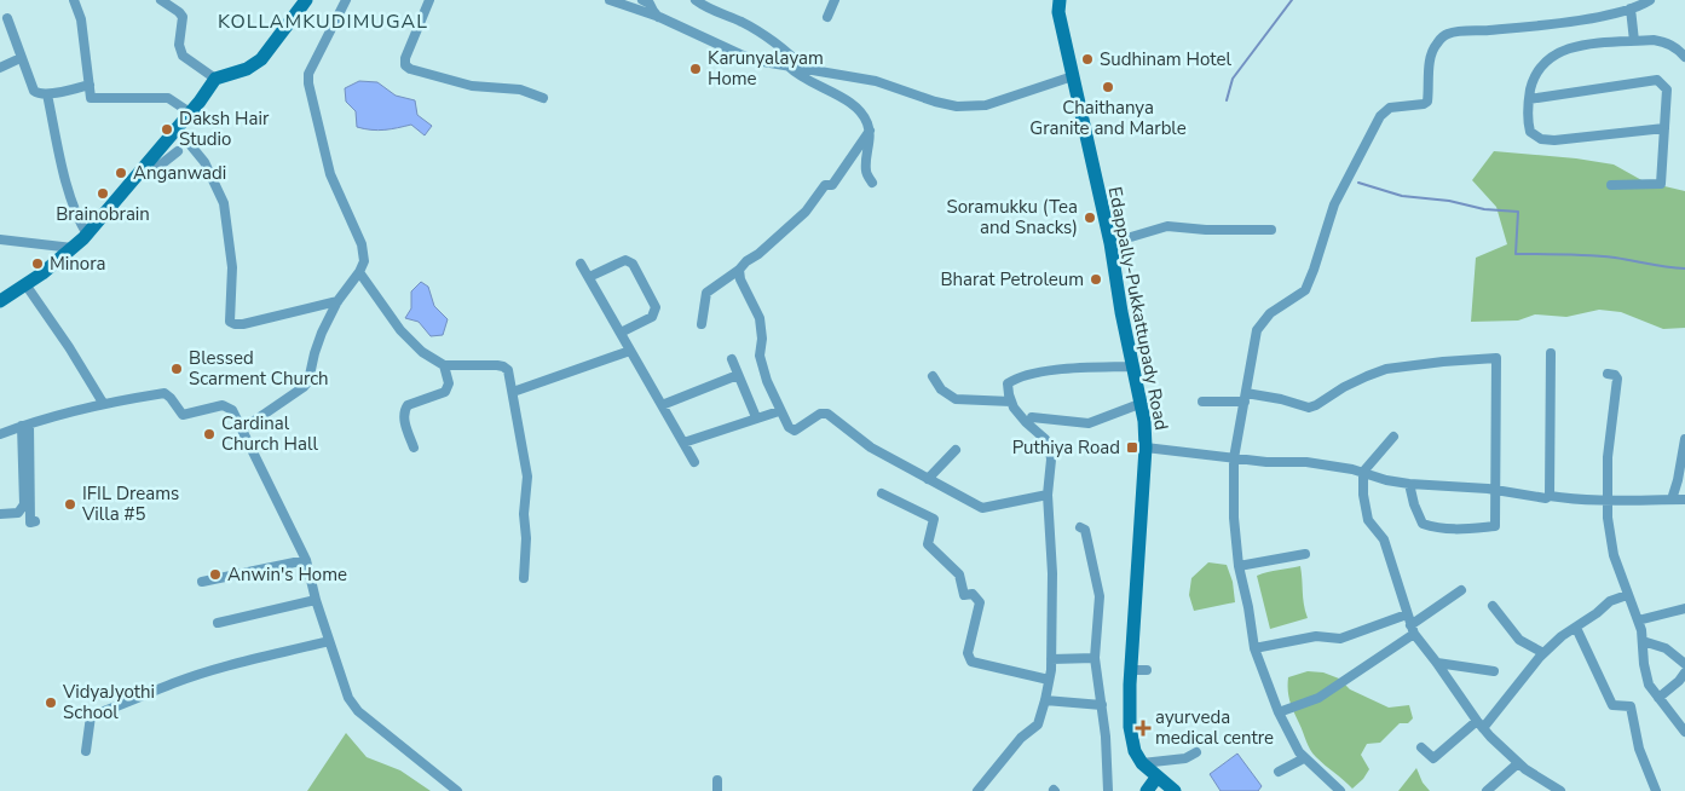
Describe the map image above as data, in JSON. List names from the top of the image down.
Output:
{
  "streets": {
    "main road": ["Edappally-Pukkattupady Road"]
  },
  "districts": ["KOLLAMKUDIMUGAL"],
  "places": {
    "other": [
      "Sudhinam Hotel",
      "Karunyalayam Home",
      "Chaithanya Granite and Marble",
      "Daksh Hair Studio",
      "Anganwadi",
      "Brainobrain",
      "Soramukku (Tea and Snacks)",
      "Minora",
      "Bharat Petroleum",
      "Blessed Scarment Church",
      "Cardinal Church Hall",
      "IFIL Dreams Villa #5",
      "Anwin's Home",
      "VidyaJyothi School"
    ],
    "transit": ["Puthiya Road"],
    "health": ["ayurveda medical centre"]
  }
}
